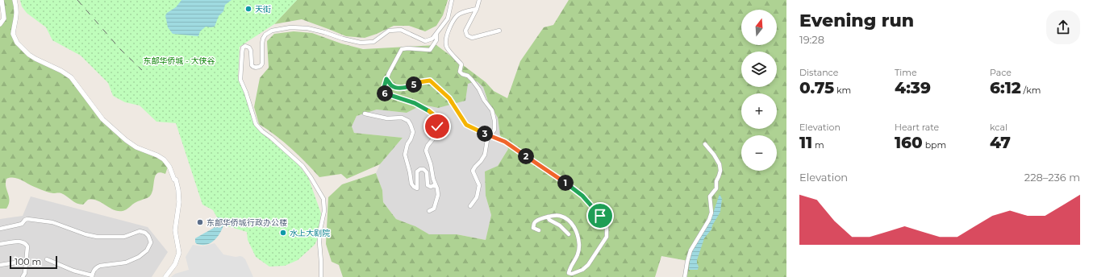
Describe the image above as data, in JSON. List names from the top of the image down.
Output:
{
  "parks": ["东部华侨城 - 大侠谷"],
  "places": ["天街", "东部华侨城行政办公楼", "水上大剧院"],
  "scale_bar": "100 m",
  "north": "top",
  "page": {
    "heading": ["Evening run", "19:28"],
    "map_buttons": ["+", "−"],
    "stats": [
      ["Distance", "0.75 km"],
      ["Time", "4:39"],
      ["Pace", "6:12 /km"],
      ["Elevation", "11 m"],
      ["Heart rate", "160 bpm"],
      ["kcal", "47"]
    ],
    "pins": [
      "5",
      "6",
      "3",
      "2",
      "1"
    ],
    "chart": ["Elevation", "228–236 m"],
    "scale": "100 m"
  }
}
